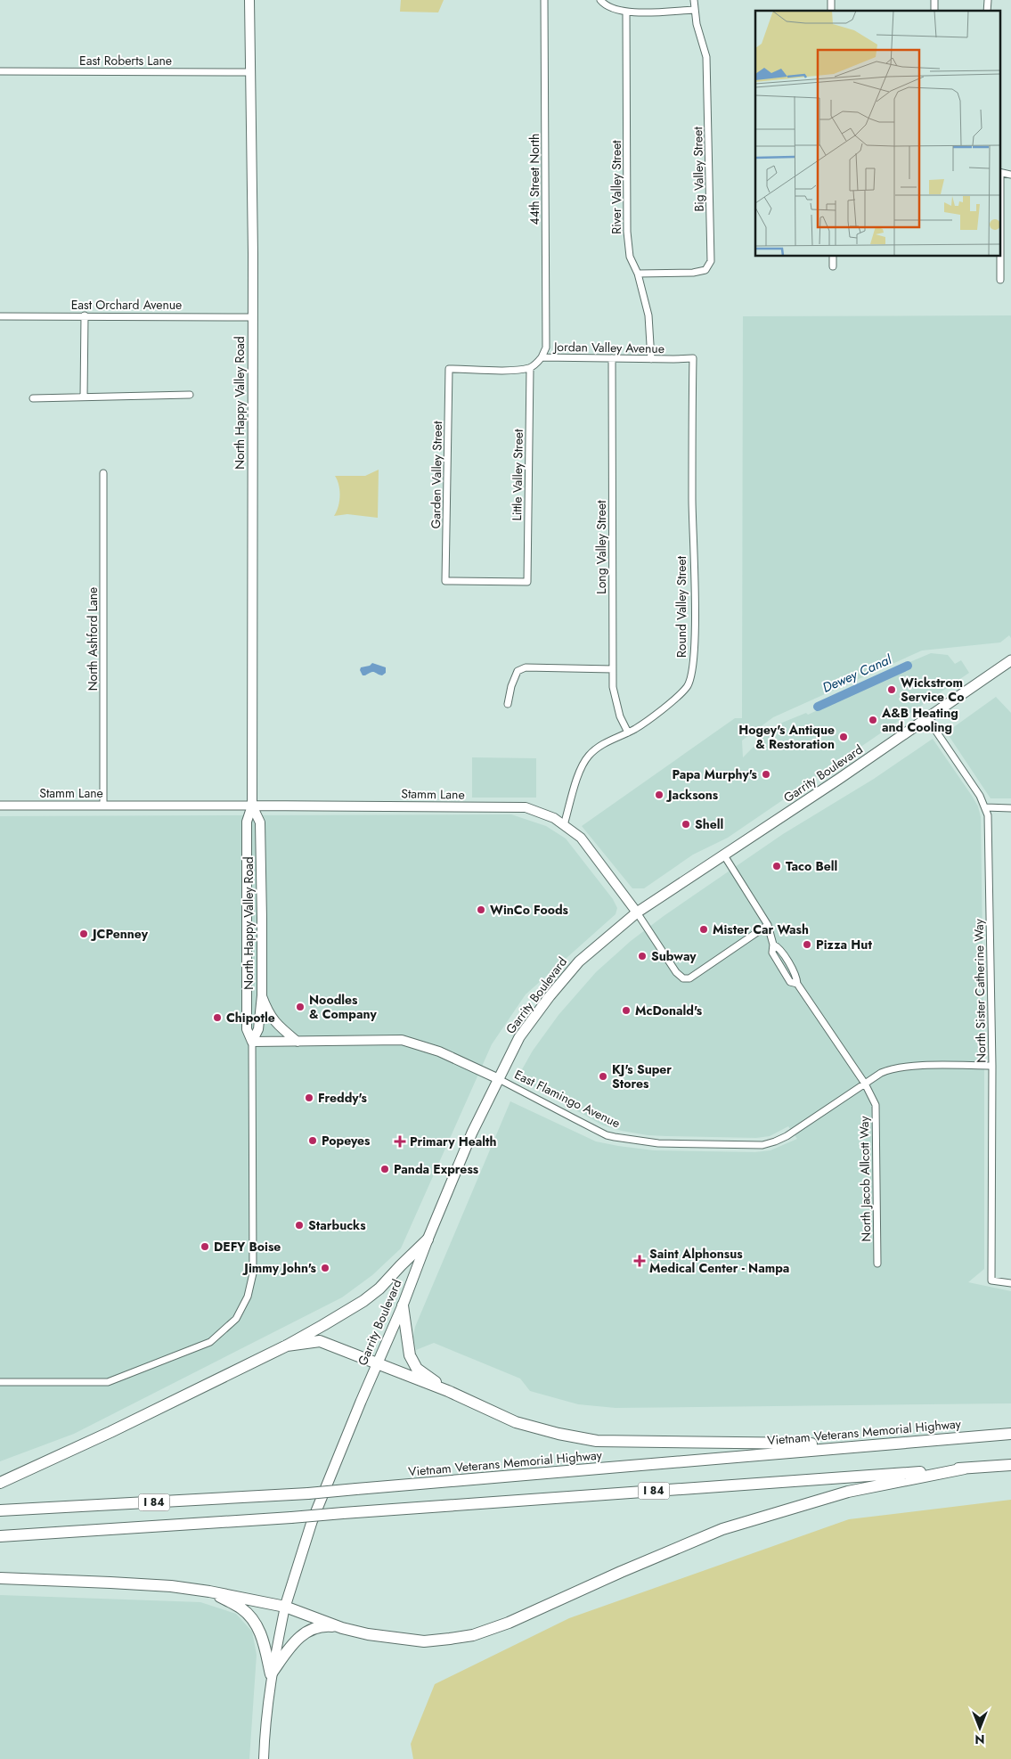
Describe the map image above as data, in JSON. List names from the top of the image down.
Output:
{
  "streets": {
    "highway": ["Vietnam Veterans Memorial Highway", "I 84"],
    "main road": [
      "North Happy Valley Road",
      "Garrity Boulevard",
      "Stamm Lane",
      "East Flamingo Avenue"
    ],
    "street": [
      "East Roberts Lane",
      "Big Valley Street",
      "44th Street North",
      "River Valley Street",
      "East Orchard Avenue",
      "Jordan Valley Avenue",
      "Garden Valley Street",
      "Little Valley Street",
      "Long Valley Street",
      "Round Valley Street",
      "North Ashford Lane",
      "North Sister Catherine Way",
      "North Jacob Allcott Way"
    ]
  },
  "crossings": [
    ["East Roberts Lane", "North Happy Valley Road"],
    ["Big Valley Street", "River Valley Street"],
    ["44th Street North", "Jordan Valley Avenue"],
    ["River Valley Street", "Jordan Valley Avenue"],
    ["East Orchard Avenue", "North Happy Valley Road"],
    ["Jordan Valley Avenue", "Garden Valley Street"],
    ["Jordan Valley Avenue", "Little Valley Street"],
    ["Jordan Valley Avenue", "Long Valley Street"],
    ["Jordan Valley Avenue", "Round Valley Street"],
    ["North Happy Valley Road", "Stamm Lane"],
    ["North Happy Valley Road", "East Flamingo Avenue"],
    ["Garden Valley Street", "Little Valley Street"],
    ["Long Valley Street", "Round Valley Street"],
    ["Round Valley Street", "Stamm Lane"],
    ["North Ashford Lane", "Stamm Lane"],
    ["Garrity Boulevard", "Stamm Lane"],
    ["Garrity Boulevard", "North Sister Catherine Way"],
    ["Garrity Boulevard", "East Flamingo Avenue"],
    ["Garrity Boulevard", "North Jacob Allcott Way"],
    ["Stamm Lane", "North Jacob Allcott Way"],
    ["North Sister Catherine Way", "East Flamingo Avenue"],
    ["East Flamingo Avenue", "North Jacob Allcott Way"]
  ],
  "water": ["Dewey Canal"],
  "places": {
    "other": [
      "Wickstrom Service Co",
      "A&B Heating and Cooling",
      "Hogey's Antique & Restoration",
      "Papa Murphy's",
      "Jacksons",
      "Shell",
      "Taco Bell",
      "WinCo Foods",
      "Mister Car Wash",
      "JCPenney",
      "Pizza Hut",
      "Subway",
      "Noodles & Company",
      "McDonald's",
      "Chipotle",
      "KJ's Super Stores",
      "Freddy's",
      "Popeyes",
      "Panda Express",
      "Starbucks",
      "DEFY Boise",
      "Jimmy John's"
    ],
    "health": ["Primary Health", "Saint Alphonsus Medical Center - Nampa"]
  },
  "north": "bottom"
}
